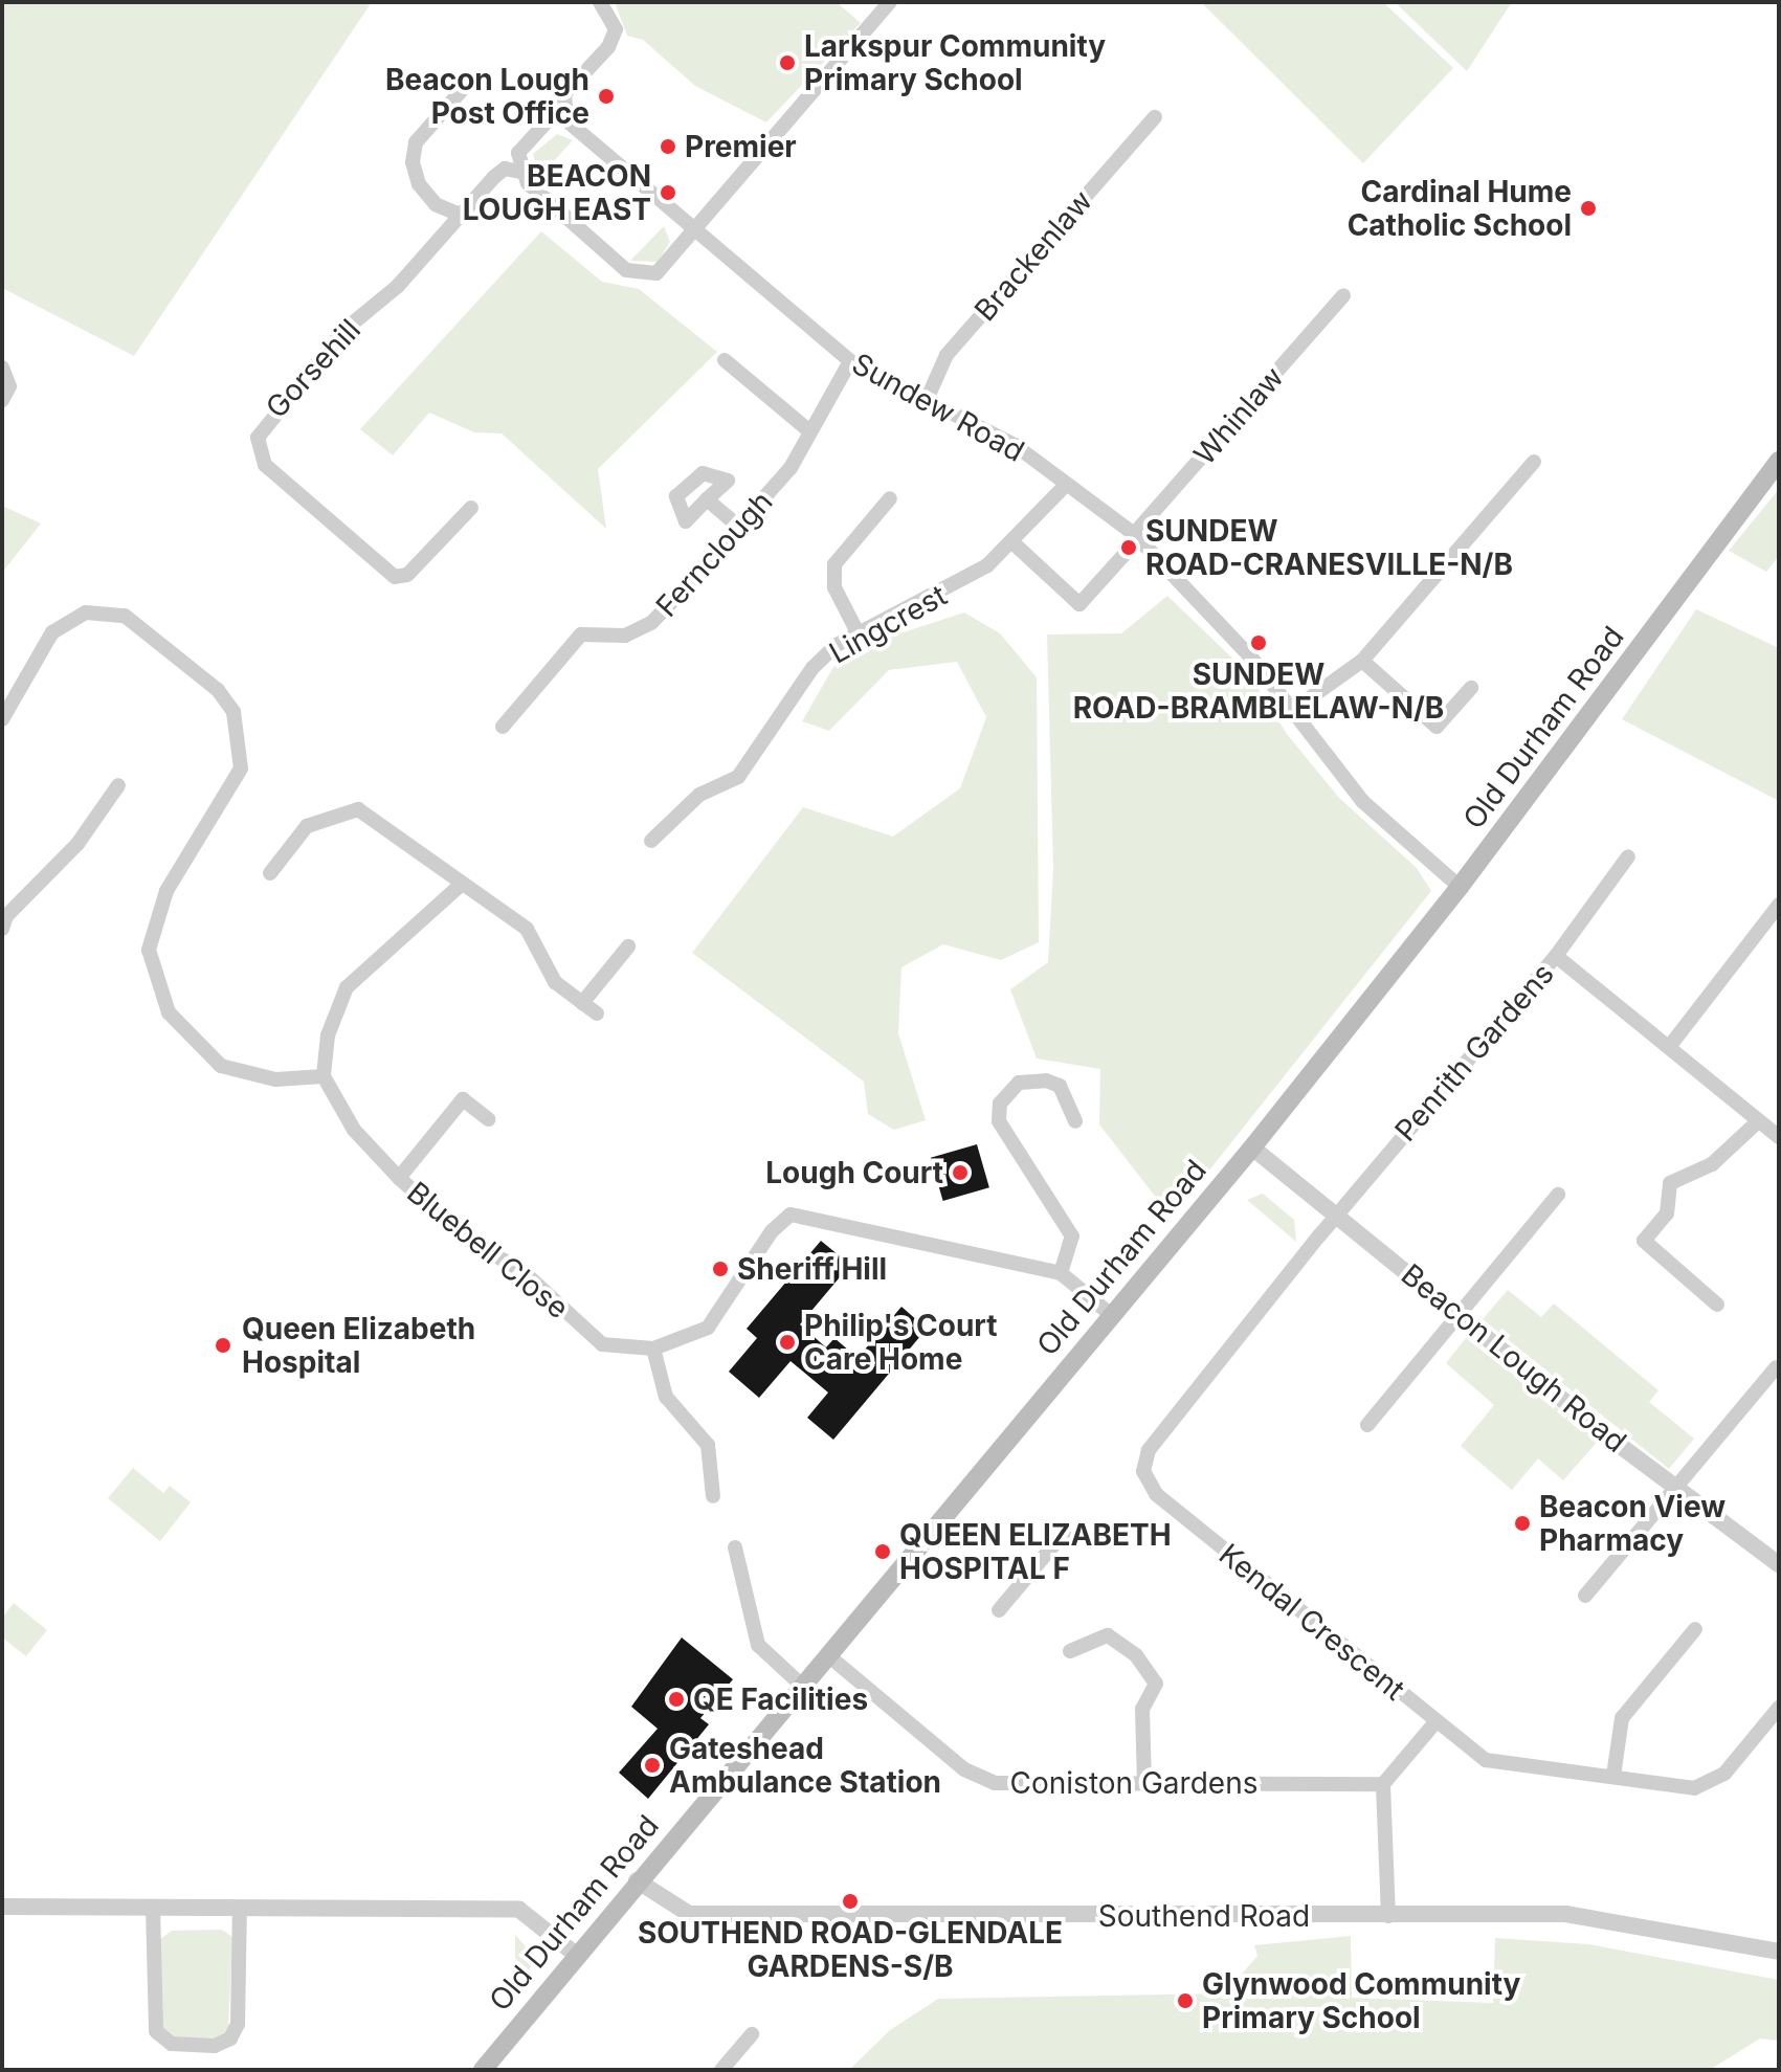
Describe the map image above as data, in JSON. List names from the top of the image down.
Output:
{
  "streets": {
    "main road": ["Old Durham Road"],
    "street": [
      "Brackenlaw",
      "Gorsehill",
      "Sundew Road",
      "Whinlaw",
      "Fernclough",
      "Lingcrest",
      "Penrith Gardens",
      "Bluebell Close",
      "Beacon Lough Road",
      "Kendal Crescent",
      "Coniston Gardens",
      "Southend Road"
    ]
  },
  "crossings": [
    ["Brackenlaw", "Sundew Road"],
    ["Sundew Road", "Whinlaw"],
    ["Sundew Road", "Fernclough"],
    ["Sundew Road", "Lingcrest"],
    ["Sundew Road", "Old Durham Road"],
    ["Whinlaw", "Lingcrest"],
    ["Old Durham Road", "Bluebell Close"],
    ["Old Durham Road", "Beacon Lough Road"],
    ["Old Durham Road", "Coniston Gardens"],
    ["Old Durham Road", "Southend Road"],
    ["Penrith Gardens", "Beacon Lough Road"],
    ["Penrith Gardens", "Kendal Crescent"],
    ["Beacon Lough Road", "Kendal Crescent"]
  ],
  "places": [
    "Larkspur Community Primary School",
    "Beacon Lough Post Office",
    "Premier",
    "BEACON LOUGH EAST",
    "Cardinal Hume Catholic School",
    "SUNDEW ROAD-CRANESVILLE-N/B",
    "SUNDEW ROAD-BRAMBLELAW-N/B",
    "Lough Court",
    "Sheriff Hill",
    "Philip's Court Care Home",
    "Queen Elizabeth Hospital",
    "Beacon View Pharmacy",
    "QUEEN ELIZABETH HOSPITAL F",
    "QE Facilities",
    "Gateshead Ambulance Station",
    "SOUTHEND ROAD-GLENDALE GARDENS-S/B",
    "Glynwood Community Primary School"
  ]
}
